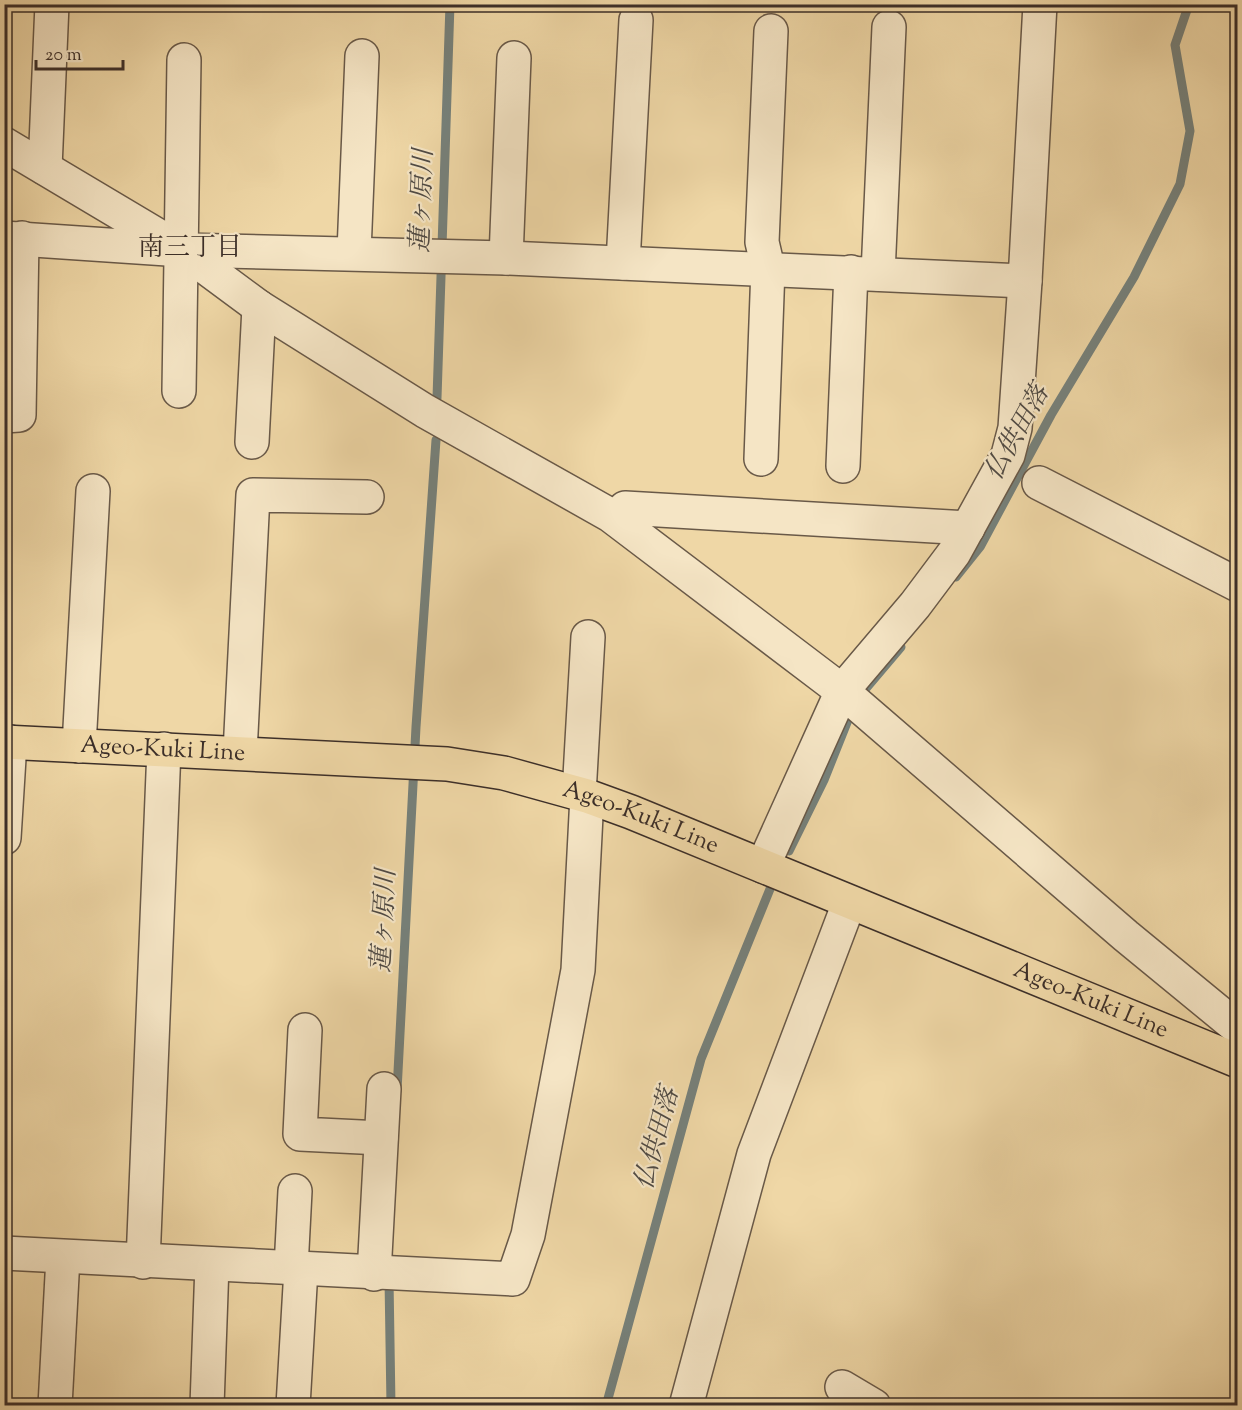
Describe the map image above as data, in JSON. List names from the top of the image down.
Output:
{
  "streets": {
    "main road": ["Ageo-Kuki Line"]
  },
  "districts": ["南三丁目"],
  "water": ["蓮ヶ原川", "仏供田落"],
  "scale_bar": "20 m"
}
